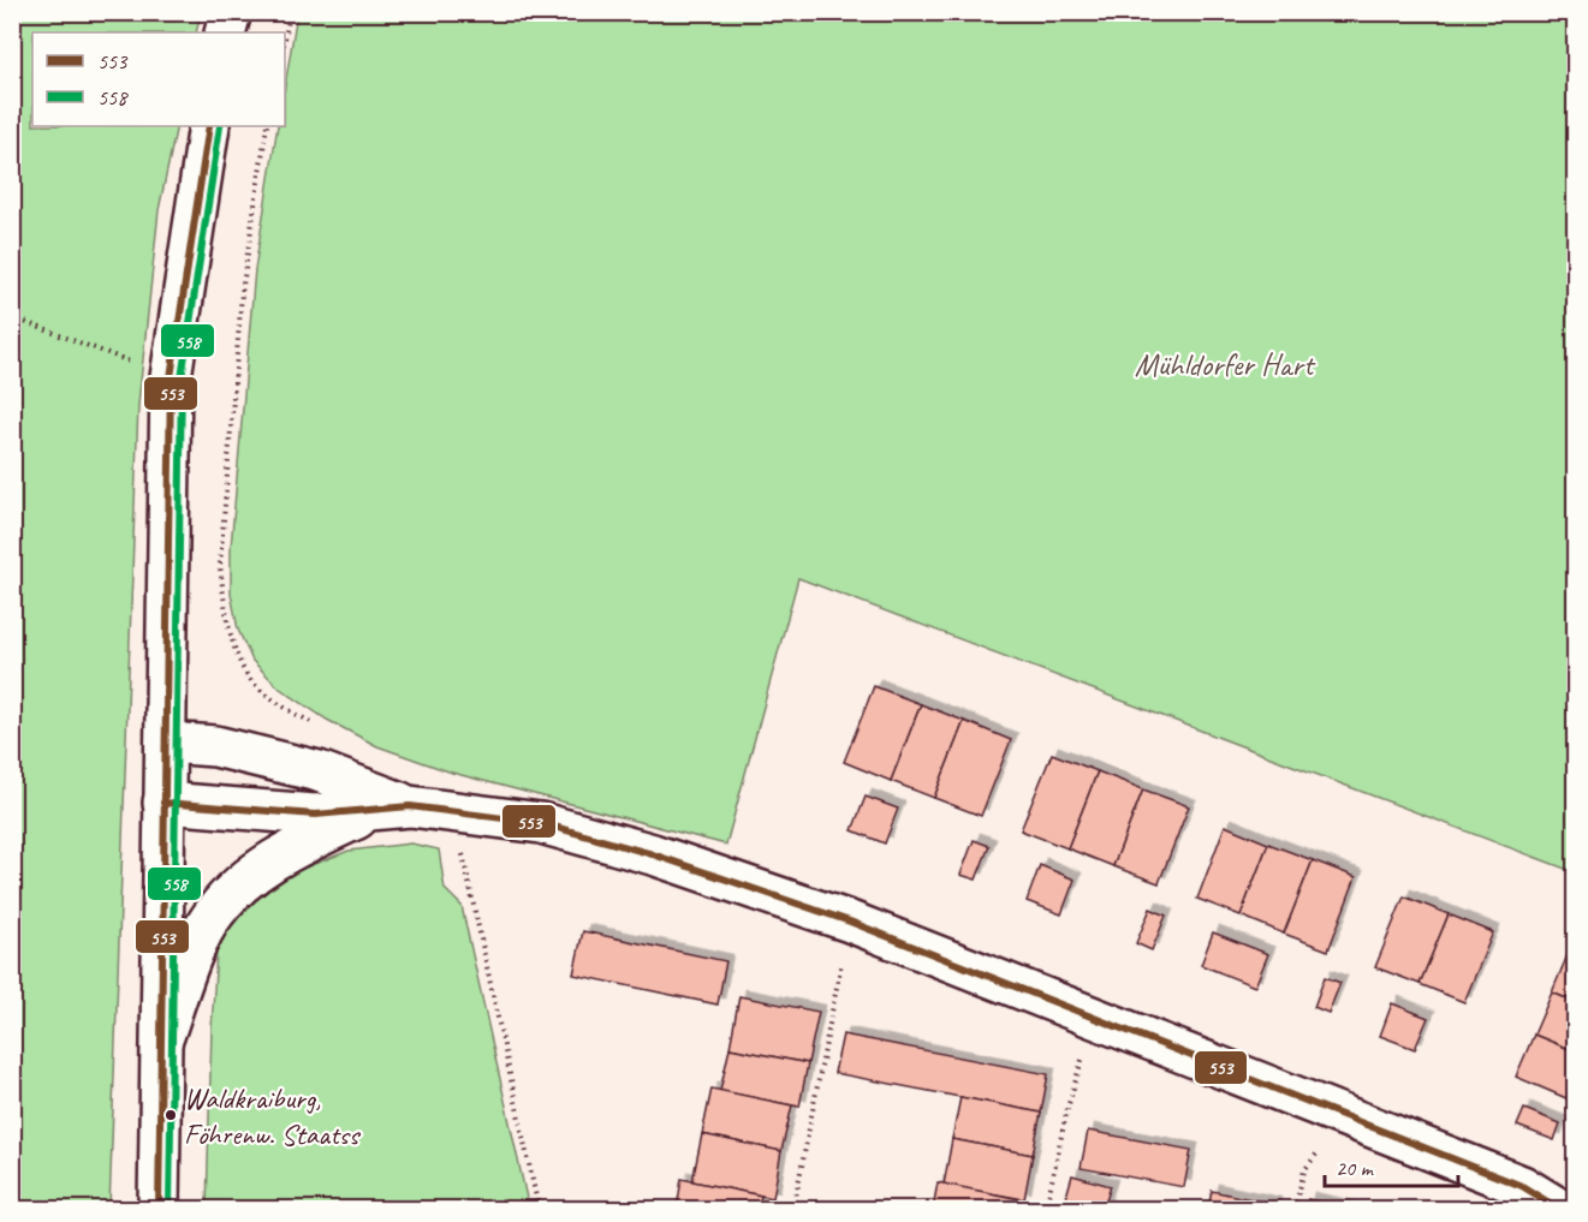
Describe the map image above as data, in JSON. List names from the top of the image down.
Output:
{
  "parks": ["Mühldorfer Hart"],
  "places": ["Waldkraiburg, Föhrenw. Staatss"],
  "lines": ["transit line 553", "transit line 558"],
  "legend": ["553", "558"],
  "scale_bar": "20 m"
}
